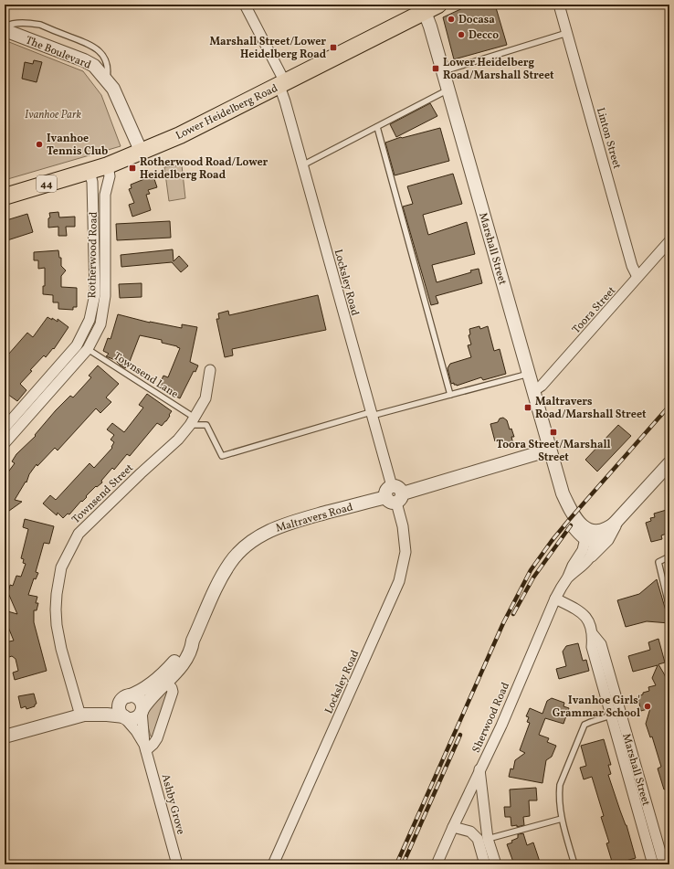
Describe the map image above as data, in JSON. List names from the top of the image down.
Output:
{
  "streets": {
    "main road": ["Lower Heidelberg Road", "44"],
    "street": [
      "The Boulevard",
      "Linton Street",
      "Marshall Street",
      "Rotherwood Road",
      "Locksley Road",
      "Toora Street",
      "Townsend Street",
      "Maltravers Road",
      "Sherwood Road",
      "Ashby Grove"
    ],
    "lane": ["Townsend Lane"]
  },
  "crossings": [
    ["The Boulevard", "Lower Heidelberg Road"],
    ["Lower Heidelberg Road", "Marshall Street"],
    ["Lower Heidelberg Road", "Rotherwood Road"],
    ["Lower Heidelberg Road", "Locksley Road"],
    ["Linton Street", "Toora Street"],
    ["Marshall Street", "Toora Street"],
    ["Marshall Street", "Maltravers Road"],
    ["Marshall Street", "Sherwood Road"],
    ["Rotherwood Road", "Townsend Lane"],
    ["Locksley Road", "Maltravers Road"],
    ["Townsend Lane", "Townsend Street"],
    ["Townsend Street", "Maltravers Road"],
    ["Maltravers Road", "Ashby Grove"]
  ],
  "parks": ["Ivanhoe Park"],
  "places": {
    "other": [
      "Docasa",
      "Decco",
      "Ivanhoe Tennis Club",
      "Ivanhoe Girls' Grammar School"
    ],
    "transit": [
      "Marshall Street/Lower Heidelberg Road",
      "Lower Heidelberg Road/Marshall Street",
      "Rotherwood Road/Lower Heidelberg Road",
      "Maltravers Road/Marshall Street",
      "Toora Street/Marshall Street"
    ]
  }
}
